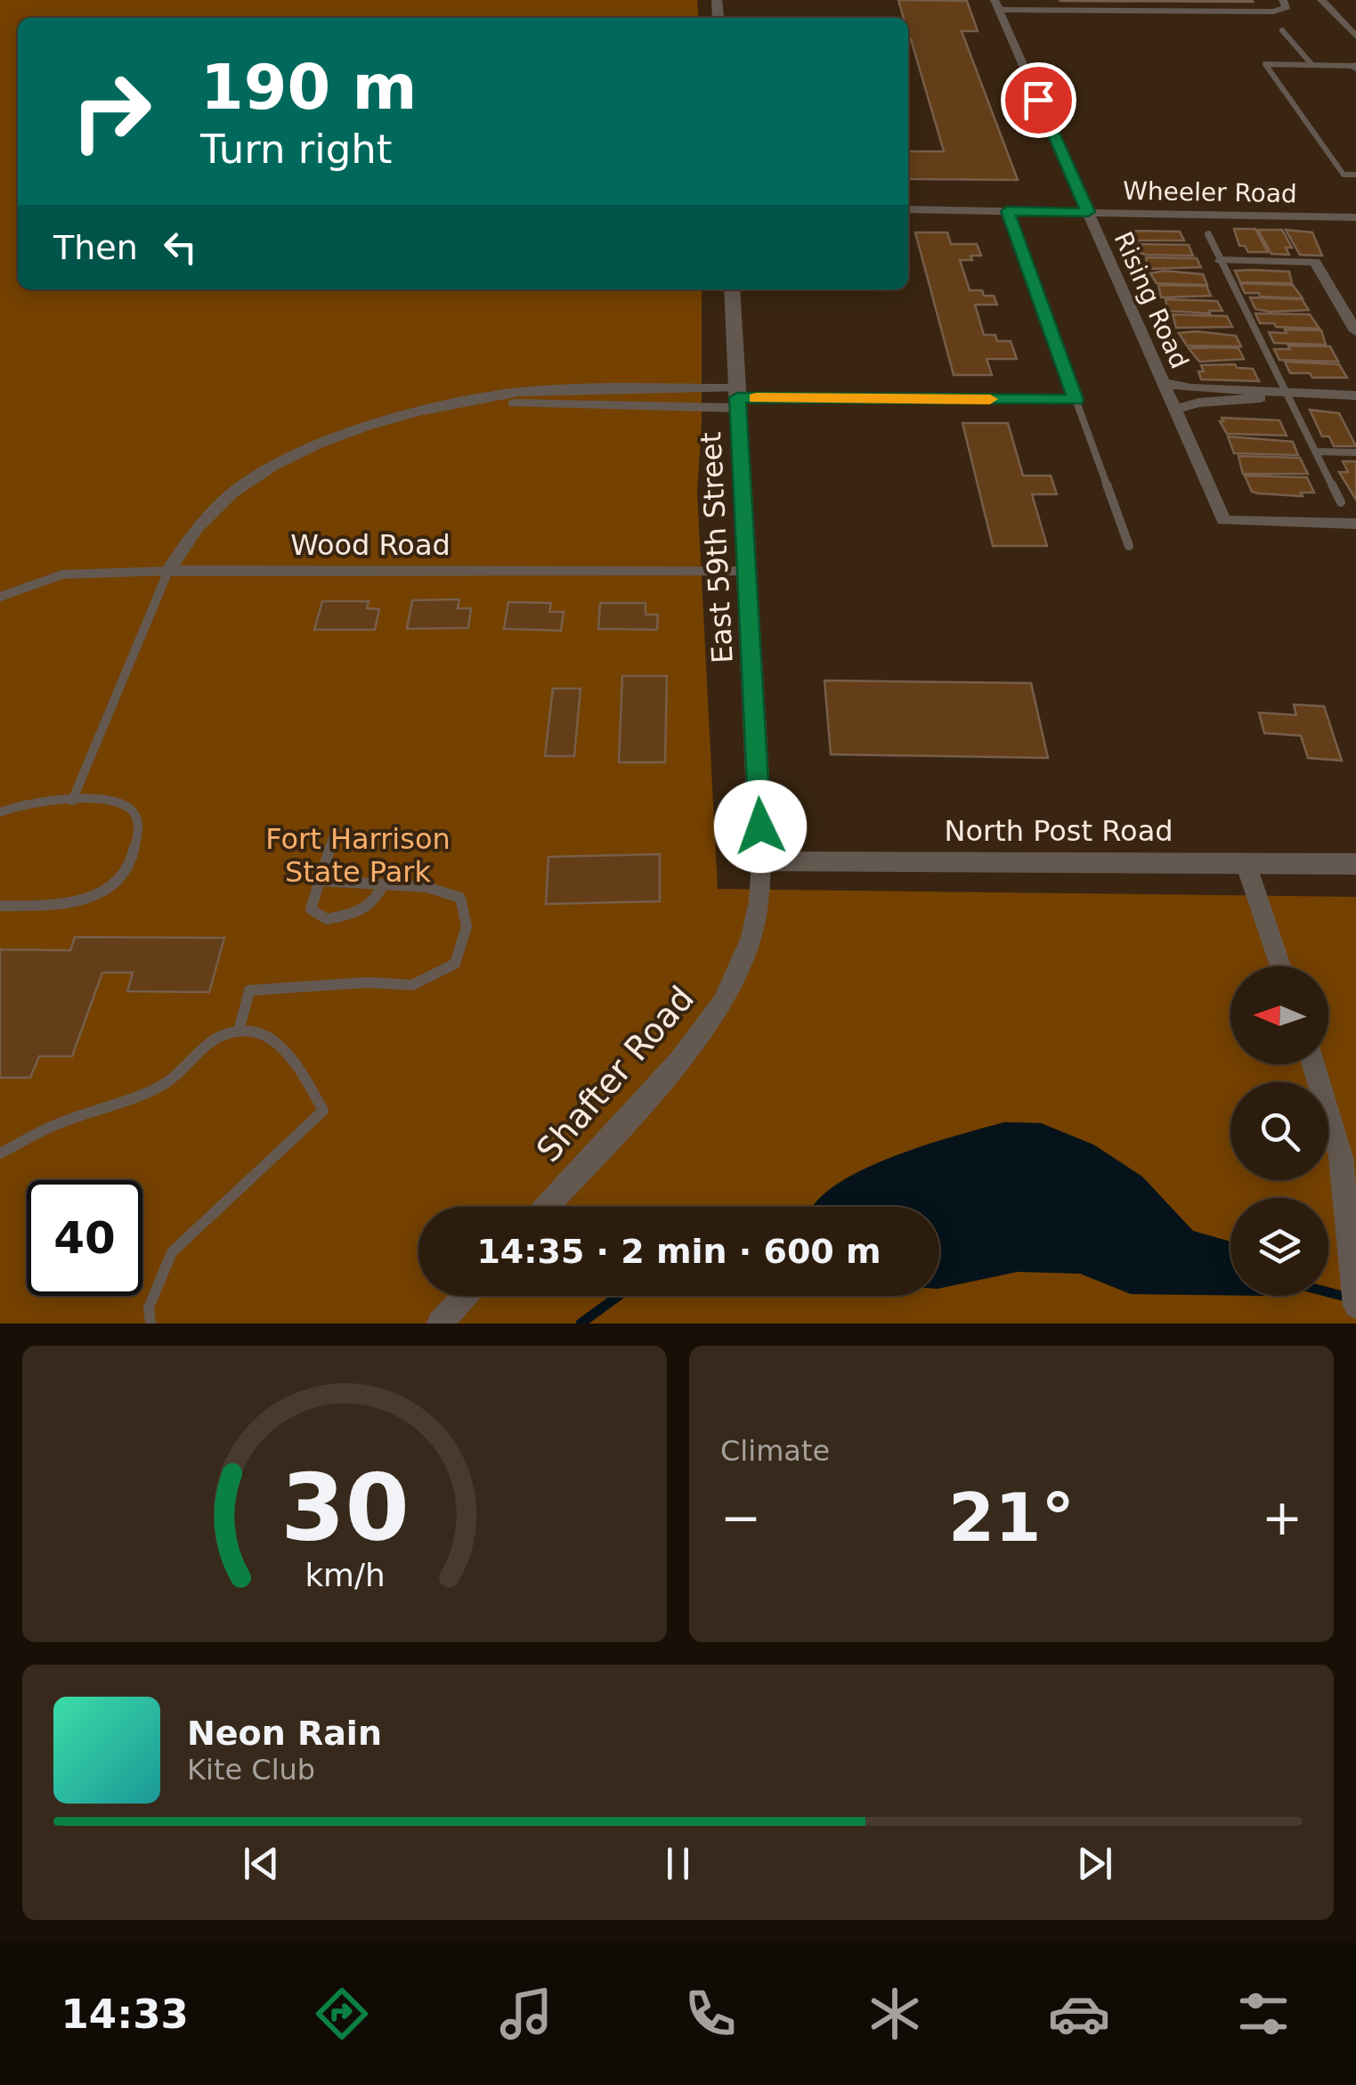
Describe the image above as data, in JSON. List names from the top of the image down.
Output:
{
  "streets": {
    "street": [
      "Wheeler Road",
      "Rising Road",
      "Wood Road",
      "East 59th Street",
      "North Post Road",
      "Shafter Road"
    ]
  },
  "crossings": [
    ["Wheeler Road", "Rising Road"],
    ["Wood Road", "East 59th Street"],
    ["East 59th Street", "North Post Road"],
    ["East 59th Street", "Shafter Road"],
    ["North Post Road", "Shafter Road"]
  ],
  "parks": ["Fort Harrison State Park"],
  "north": "left",
  "page": {
    "turn": ["190 m", "Turn right"],
    "then": "Then",
    "limit": "40",
    "trip": "14:35 · 2 min · 600 m",
    "tile": "Climate",
    "heat": ["−", "21°", "+"],
    "song": ["Neon Rain", "Kite Club"],
    "tabs": "14:33",
    "gauge": ["30", "km/h"]
  }
}
